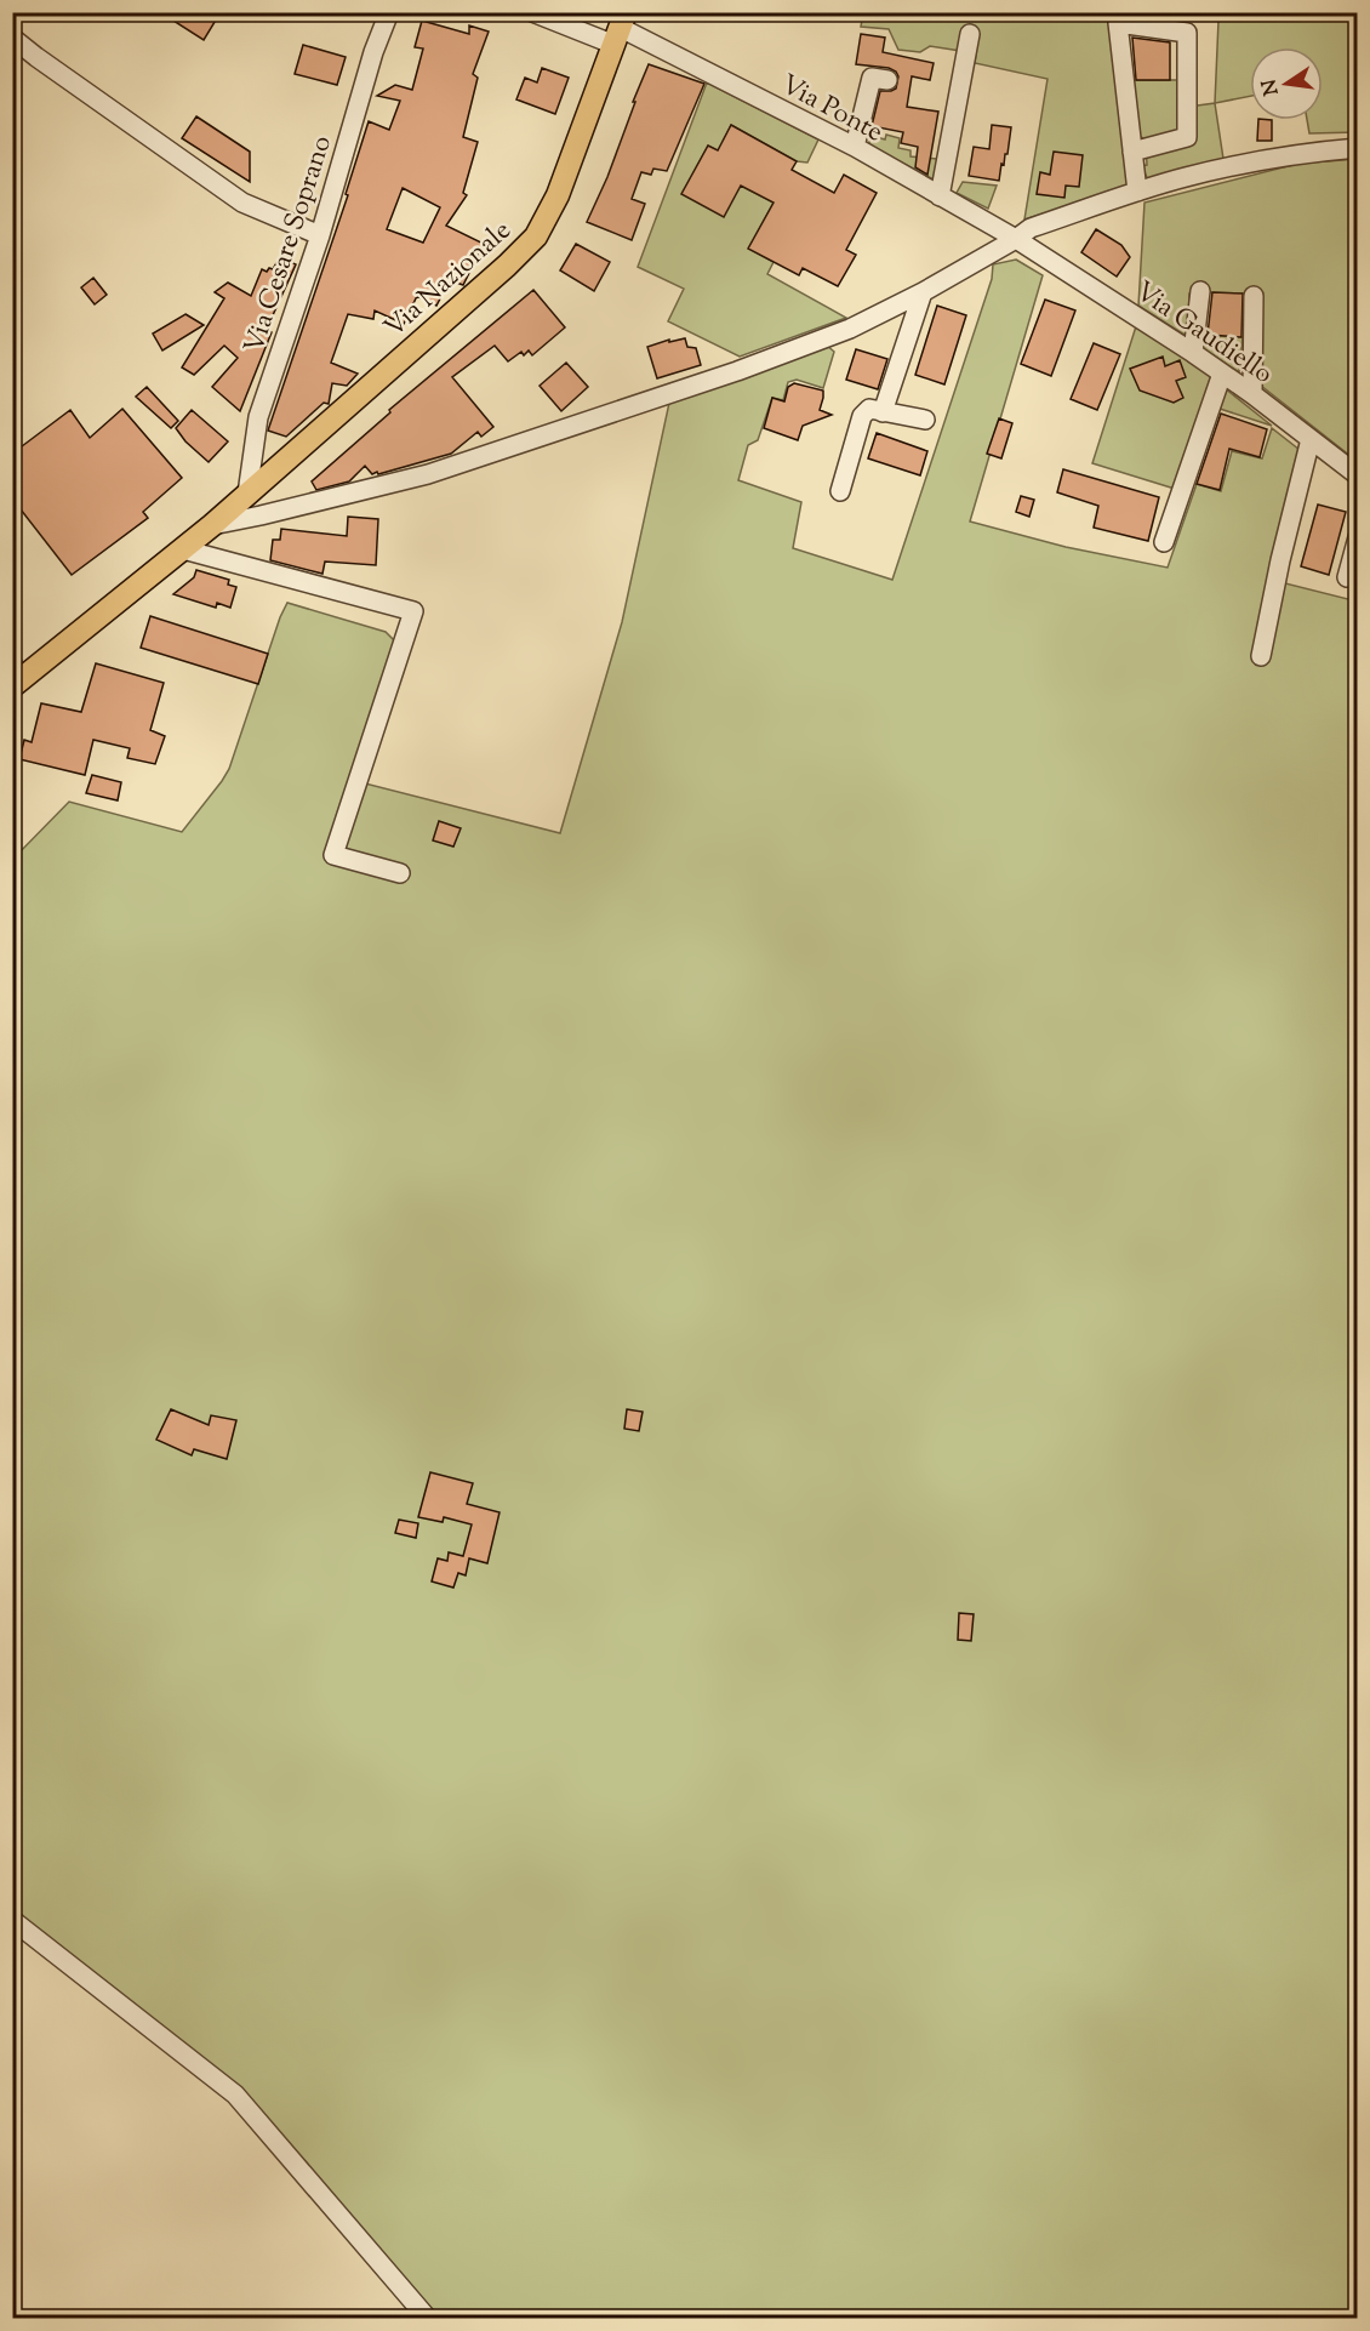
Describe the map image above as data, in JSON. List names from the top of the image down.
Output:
{
  "streets": {
    "main road": ["Via Nazionale"],
    "street": ["Via Ponte", "Via Cesare Soprano", "Via Gaudiello"]
  },
  "crossings": [
    ["Via Ponte", "Via Nazionale"],
    ["Via Ponte", "Via Gaudiello"],
    ["Via Cesare Soprano", "Via Nazionale"]
  ],
  "north": "left"
}
